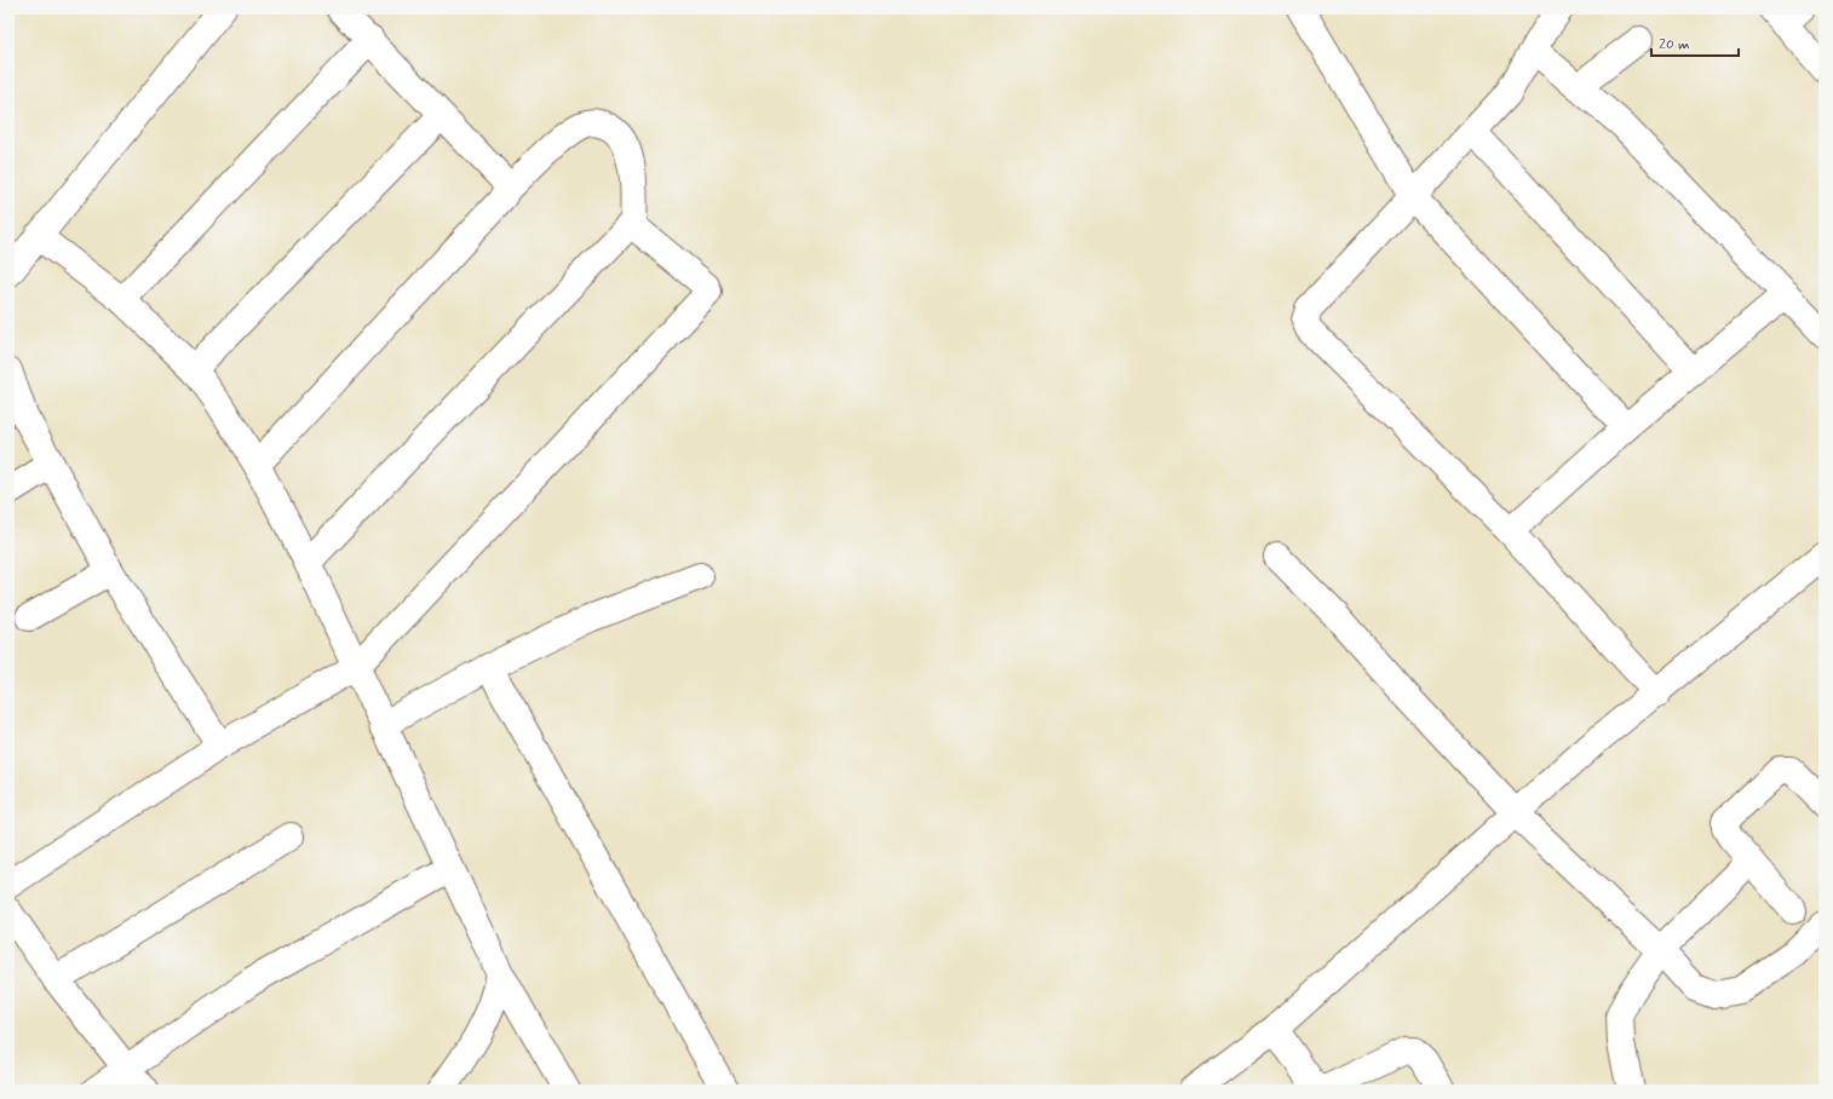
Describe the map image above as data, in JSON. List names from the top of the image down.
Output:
{
  "scale_bar": "20 m"
}
